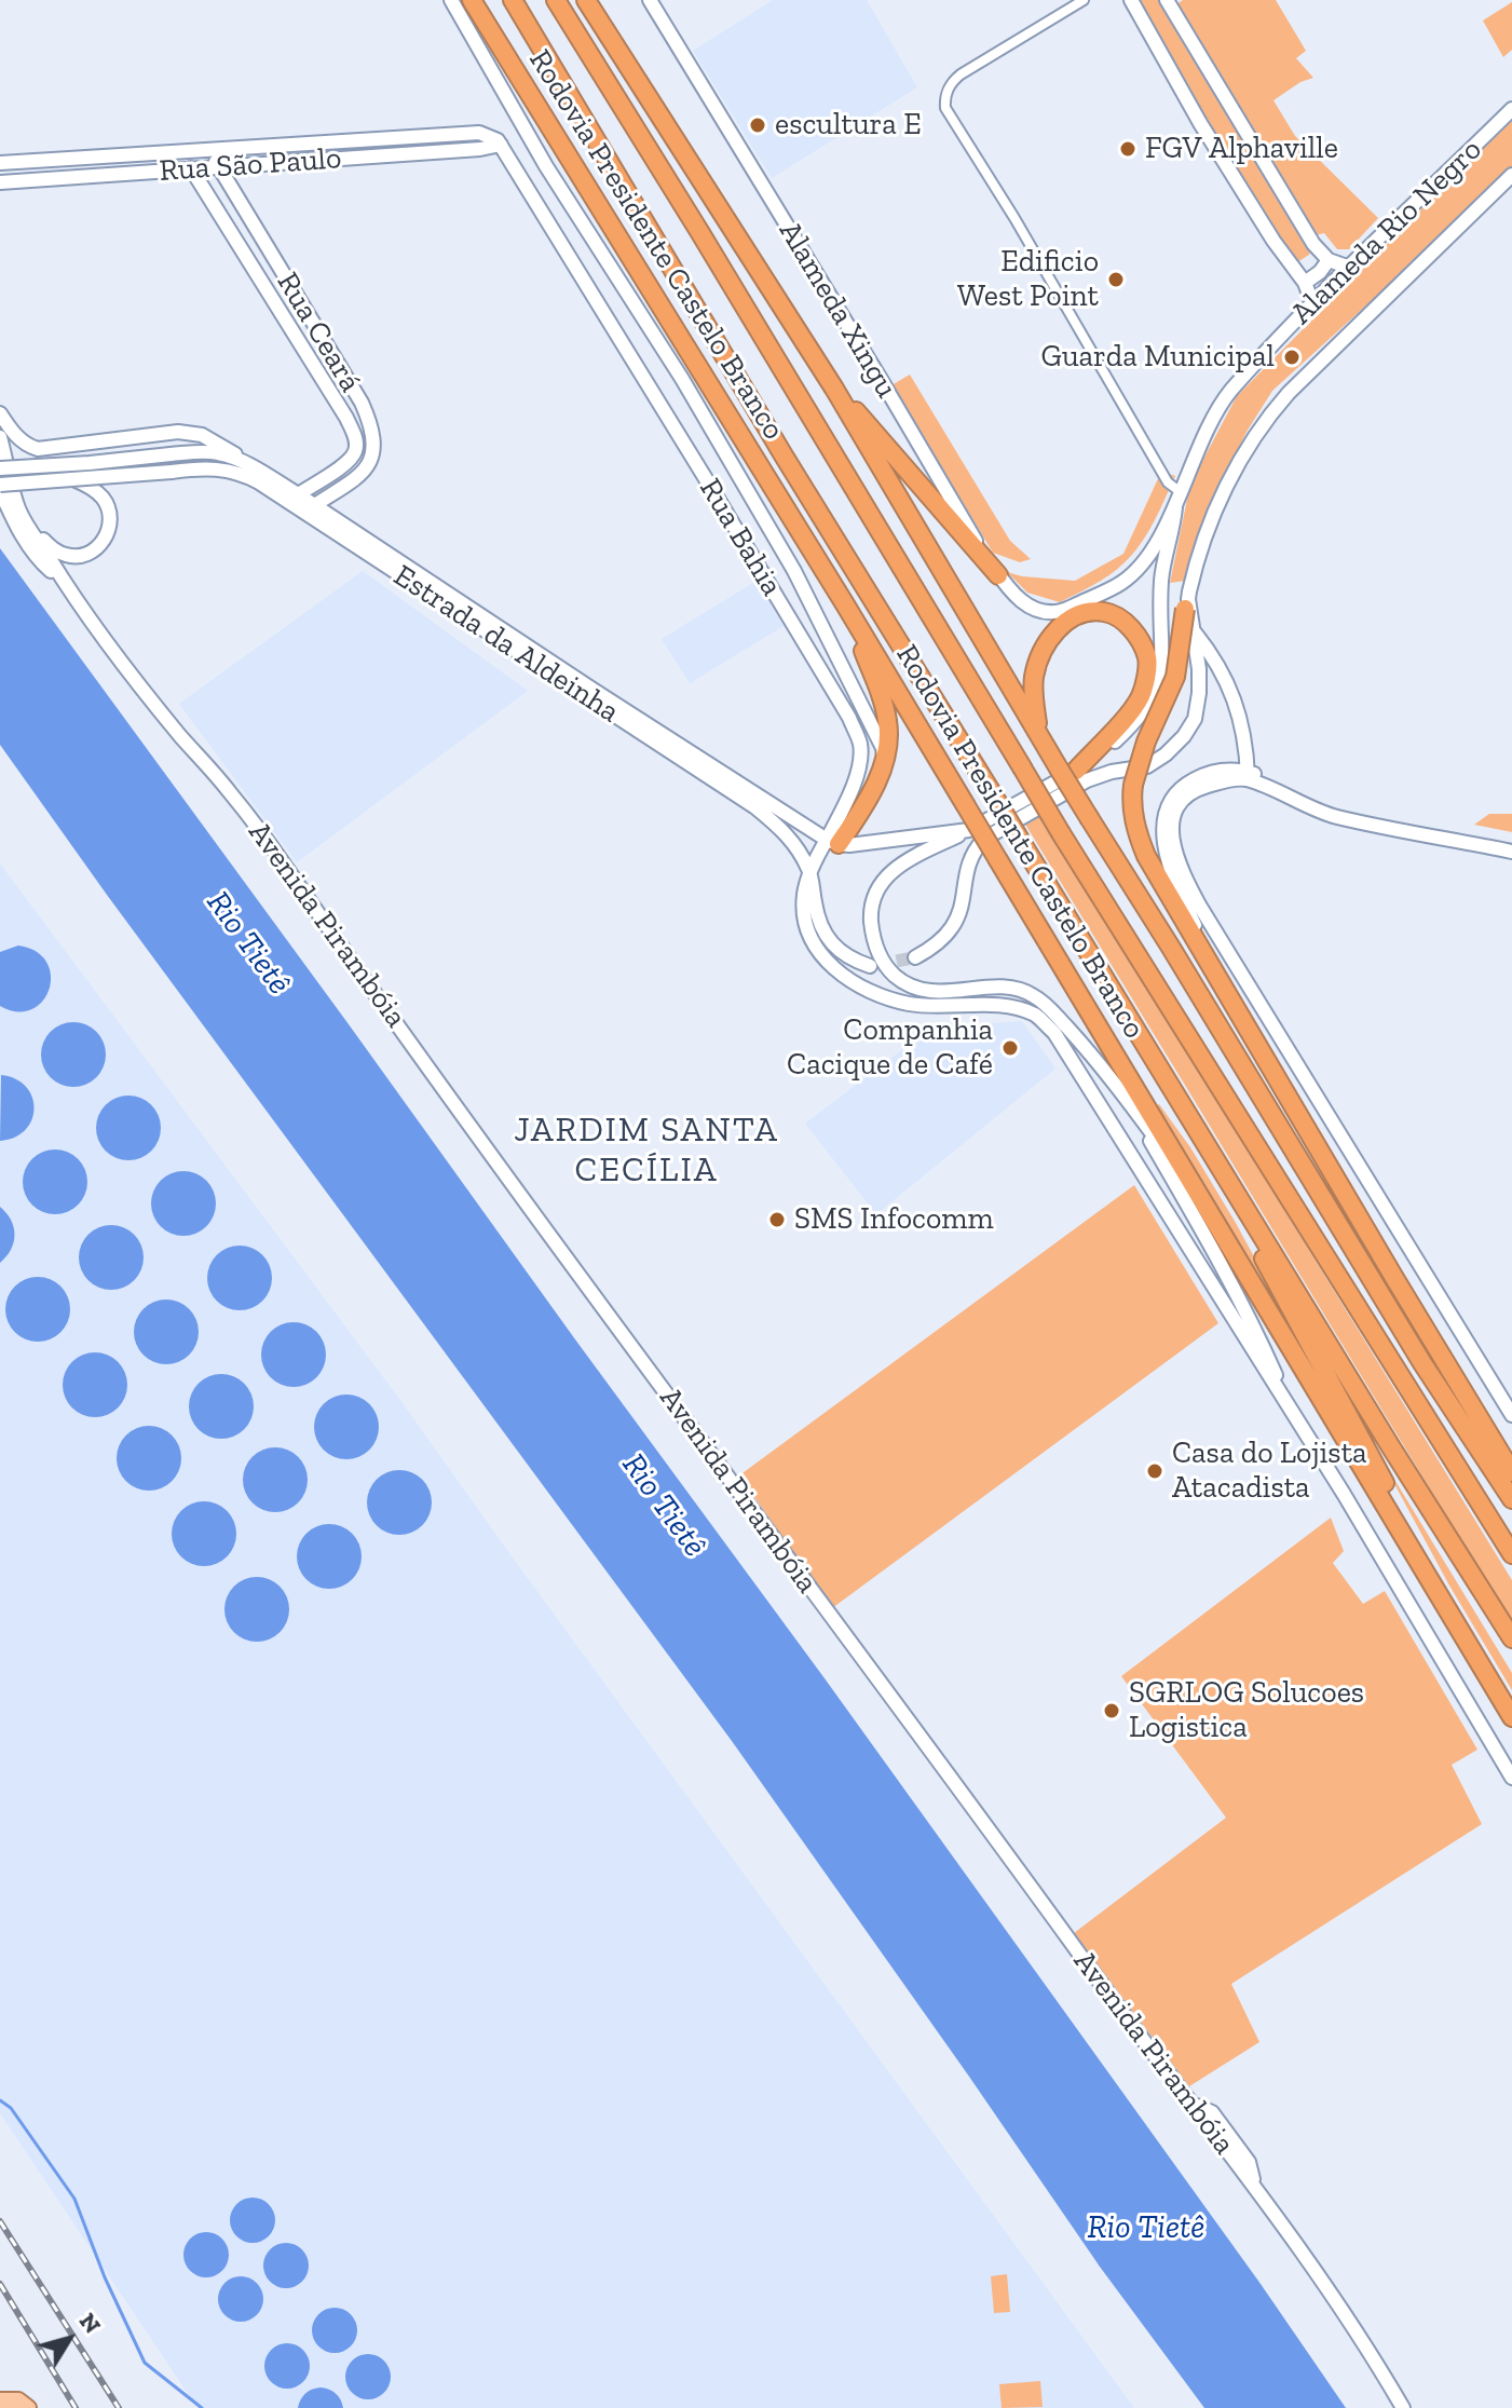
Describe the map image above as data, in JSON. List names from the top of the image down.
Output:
{
  "streets": {
    "highway": ["Rodovia Presidente Castelo Branco"],
    "main road": [
      "Rua São Paulo",
      "Alameda Rio Negro",
      "Alameda Xingu",
      "Rua Ceará",
      "Rua Bahia",
      "Estrada da Aldeinha",
      "Avenida Pirambóia"
    ]
  },
  "crossings": [
    ["Rua São Paulo", "Rua Ceará"],
    ["Rua São Paulo", "Rua Bahia"],
    ["Alameda Rio Negro", "Alameda Xingu"],
    ["Rua Ceará", "Estrada da Aldeinha"],
    ["Rua Bahia", "Estrada da Aldeinha"]
  ],
  "districts": ["JARDIM SANTA CECÍLIA"],
  "water": ["Rio Tietê"],
  "places": [
    "escultura E",
    "FGV Alphaville",
    "Edificio West Point",
    "Guarda Municipal",
    "Companhia Cacique de Café",
    "SMS Infocomm",
    "Casa do Lojista Atacadista",
    "SGRLOG Solucoes Logistica"
  ],
  "north": "top right"
}
